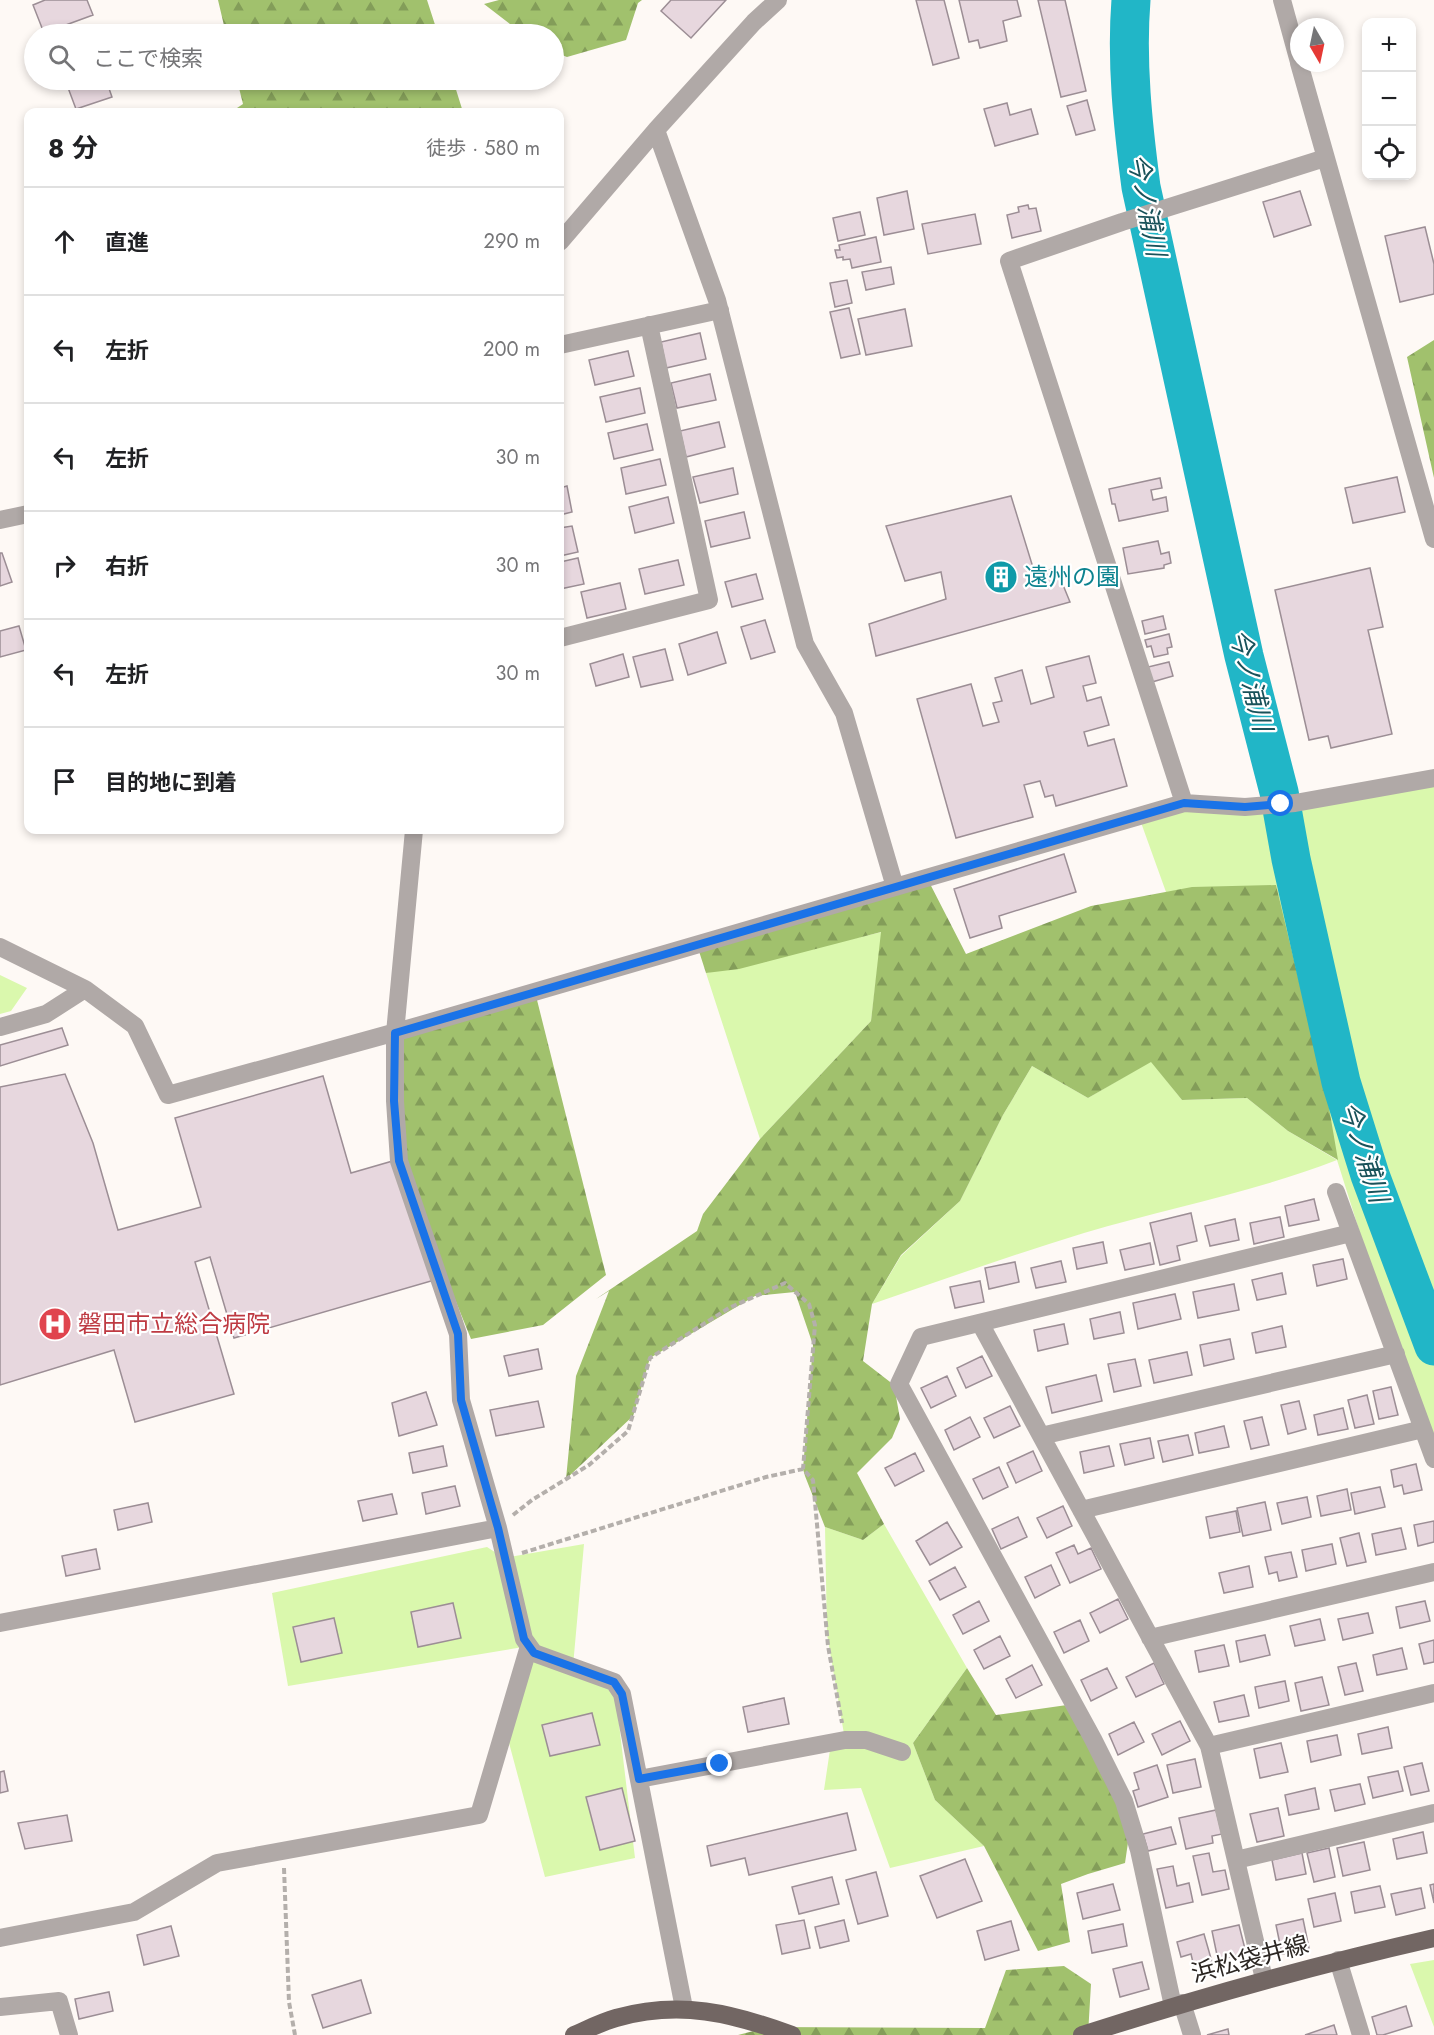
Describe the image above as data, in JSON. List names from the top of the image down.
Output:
{
  "streets": {
    "main road": ["浜松袋井線"]
  },
  "water": ["今ノ浦川"],
  "places": {
    "building": ["遠州の園"],
    "hospital": ["磐田市立総合病院"]
  },
  "north": "bottom",
  "page": {
    "map_buttons": ["+", "−"],
    "search": "ここで検索",
    "heading": ["8 分", "徒歩 · 580 m"],
    "list": [
      ["直進", "290 m"],
      ["左折", "200 m"],
      ["左折", "30 m"],
      ["右折", "30 m"],
      ["左折", "30 m"],
      "目的地に到着"
    ]
  }
}
